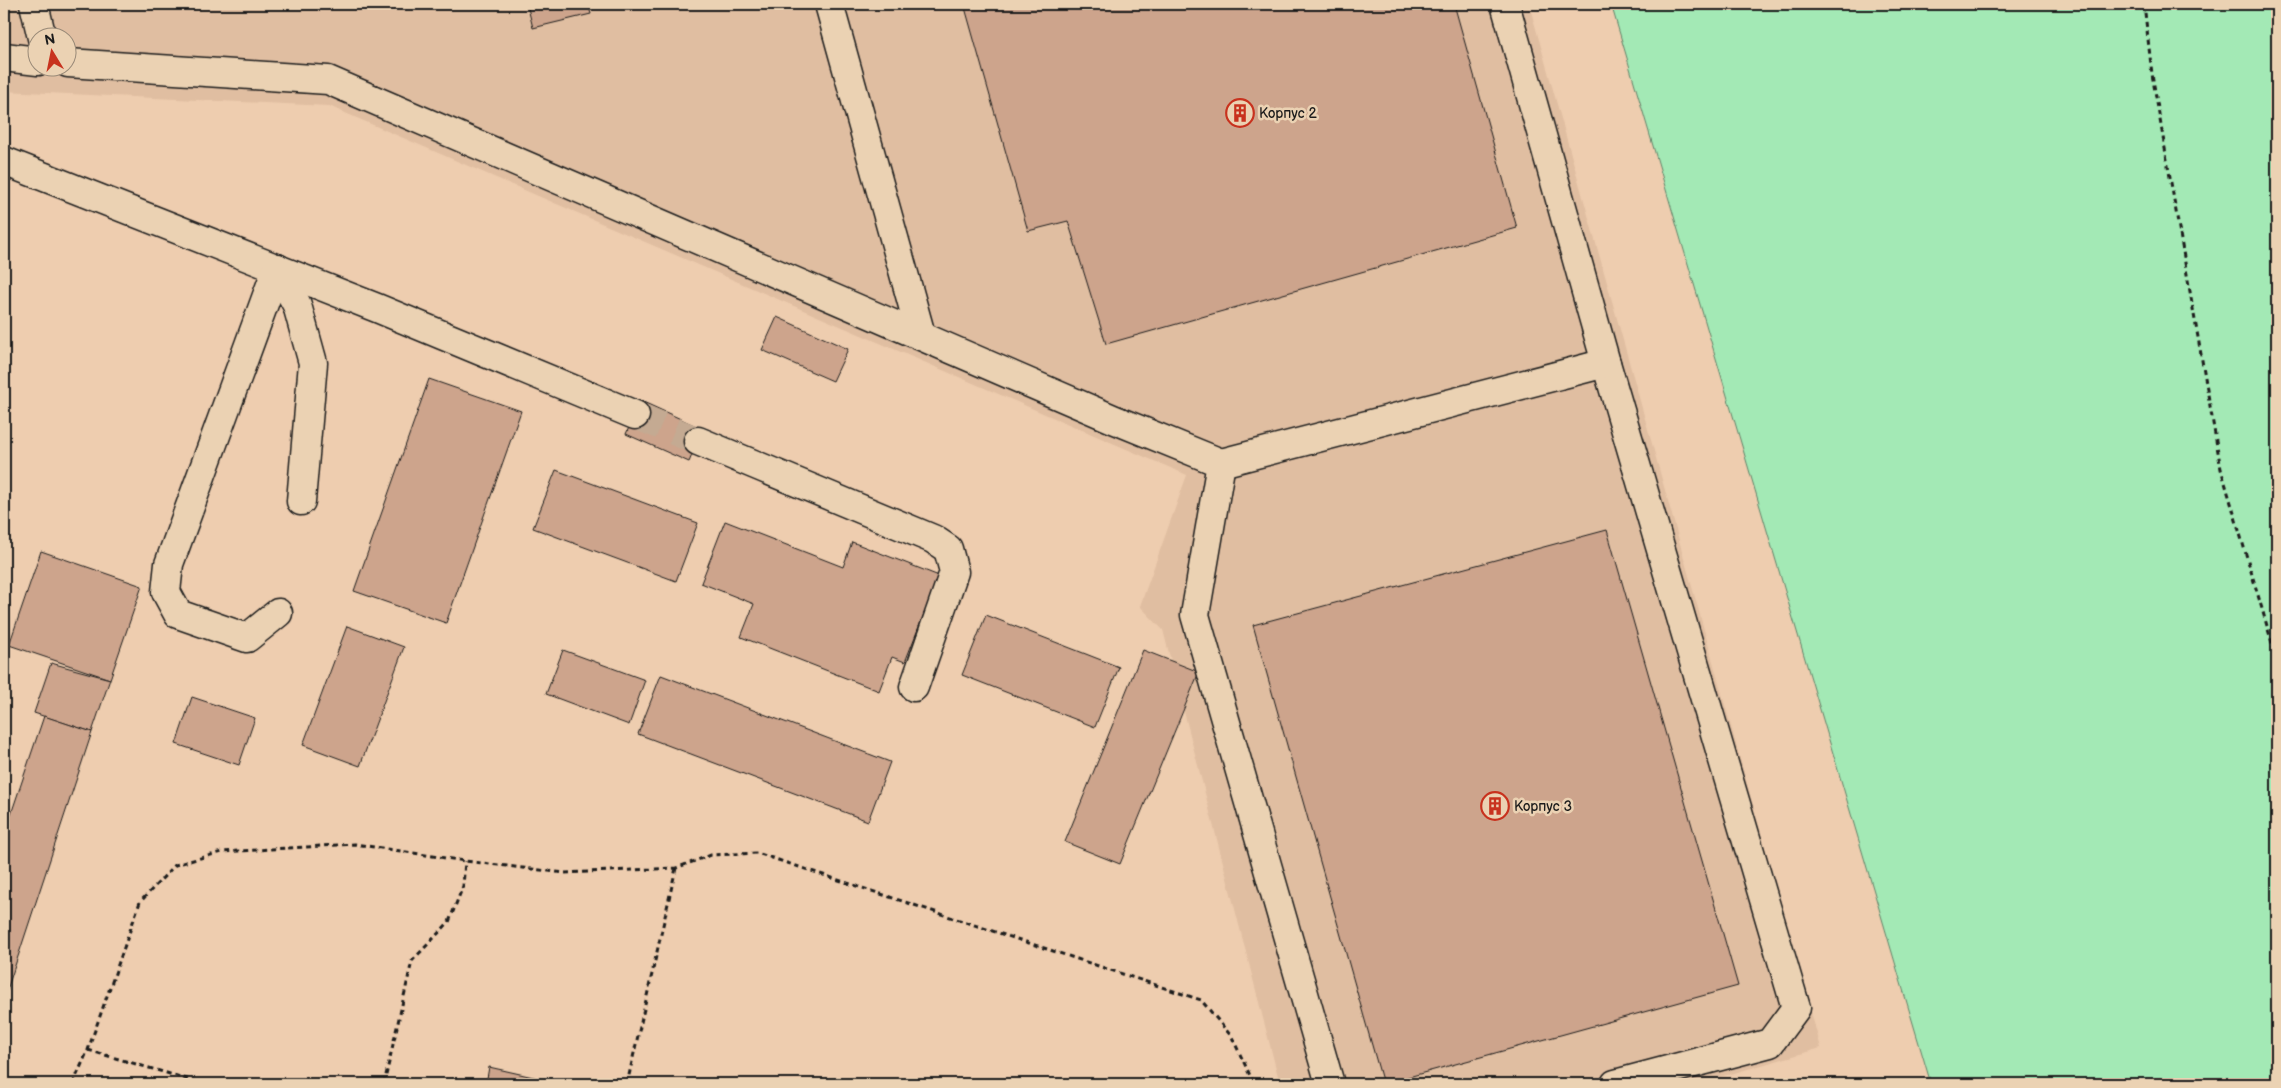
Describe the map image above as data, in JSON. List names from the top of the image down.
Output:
{
  "places": {
    "building": ["Корпус 2", "Корпус 3"]
  },
  "north": "top"
}
